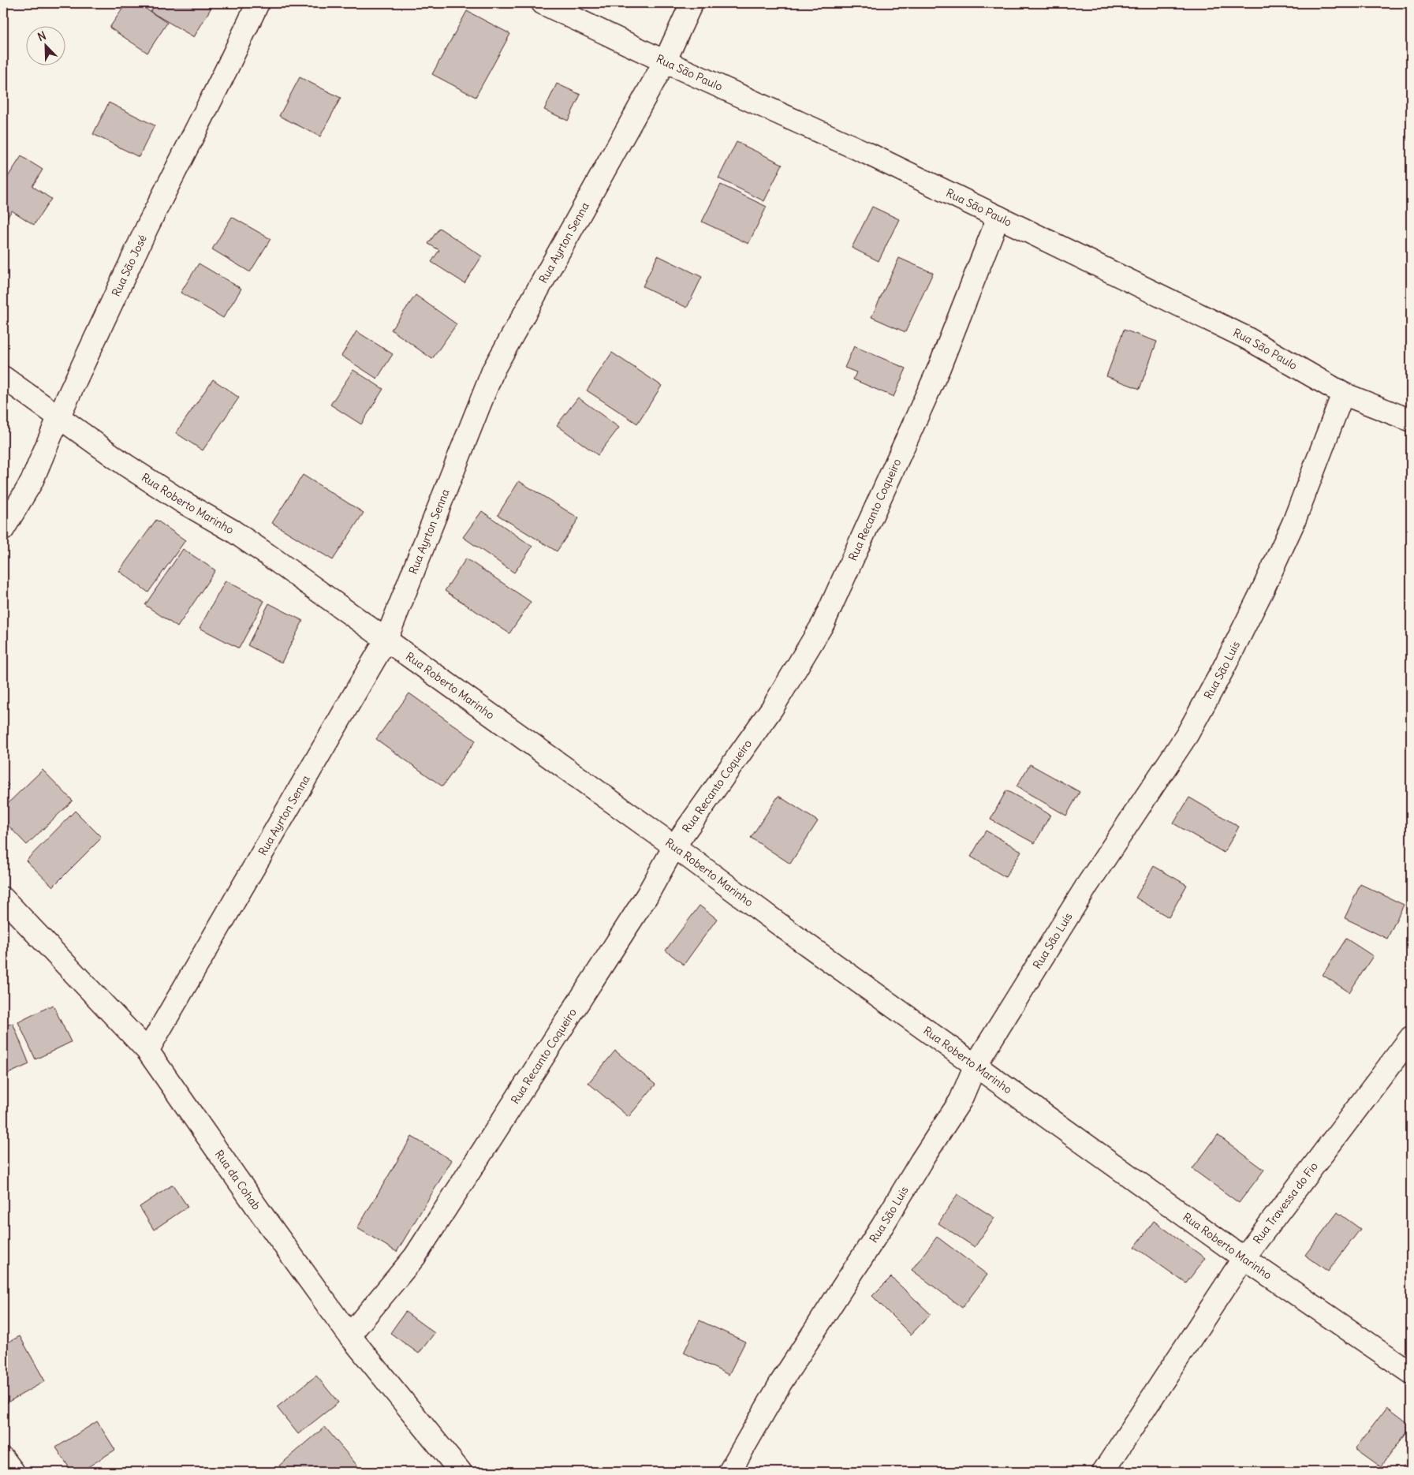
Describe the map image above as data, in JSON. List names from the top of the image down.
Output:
{
  "streets": {
    "street": [
      "Rua São Paulo",
      "Rua Ayrton Senna",
      "Rua São José",
      "Rua Roberto Marinho",
      "Rua Recanto Coqueiro",
      "Rua São Luis",
      "Rua da Cohab",
      "Rua Travessa do Fio"
    ]
  },
  "crossings": [
    ["Rua São Paulo", "Rua Ayrton Senna"],
    ["Rua São Paulo", "Rua Recanto Coqueiro"],
    ["Rua São Paulo", "Rua São Luis"],
    ["Rua Ayrton Senna", "Rua Roberto Marinho"],
    ["Rua Ayrton Senna", "Rua da Cohab"],
    ["Rua São José", "Rua Roberto Marinho"],
    ["Rua Roberto Marinho", "Rua Recanto Coqueiro"],
    ["Rua Roberto Marinho", "Rua São Luis"],
    ["Rua Roberto Marinho", "Rua Travessa do Fio"],
    ["Rua Recanto Coqueiro", "Rua da Cohab"]
  ],
  "north": "top left"
}
